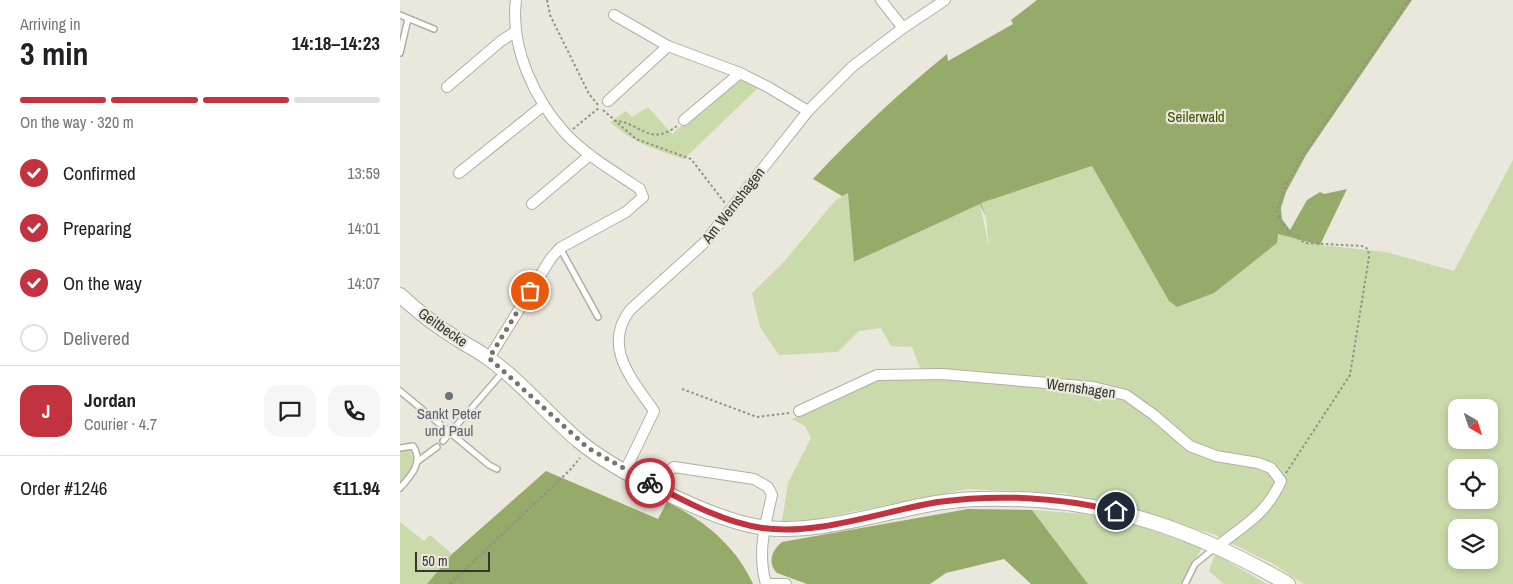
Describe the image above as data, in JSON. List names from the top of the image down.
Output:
{
  "streets": {
    "street": ["Am Wernshagen", "Geitbecke", "Wernshagen"]
  },
  "crossings": [
    ["Am Wernshagen", "Geitbecke"]
  ],
  "parks": ["Seilerwald"],
  "places": ["Sankt Peter und Paul"],
  "scale_bar": "50 m",
  "north": "bottom right",
  "page": {
    "heading": ["3 min", "Arriving in", "14:18–14:23"],
    "panel": [
      "Jordan",
      "Courier · 4.7",
      "Order #1246",
      "€11.94"
    ],
    "bar": "On the way · 320 m",
    "list": [
      ["Confirmed", "13:59"],
      ["Preparing", "14:01"],
      ["On the way", "14:07"],
      "Delivered"
    ],
    "round": "J",
    "scale": "50 m"
  }
}
